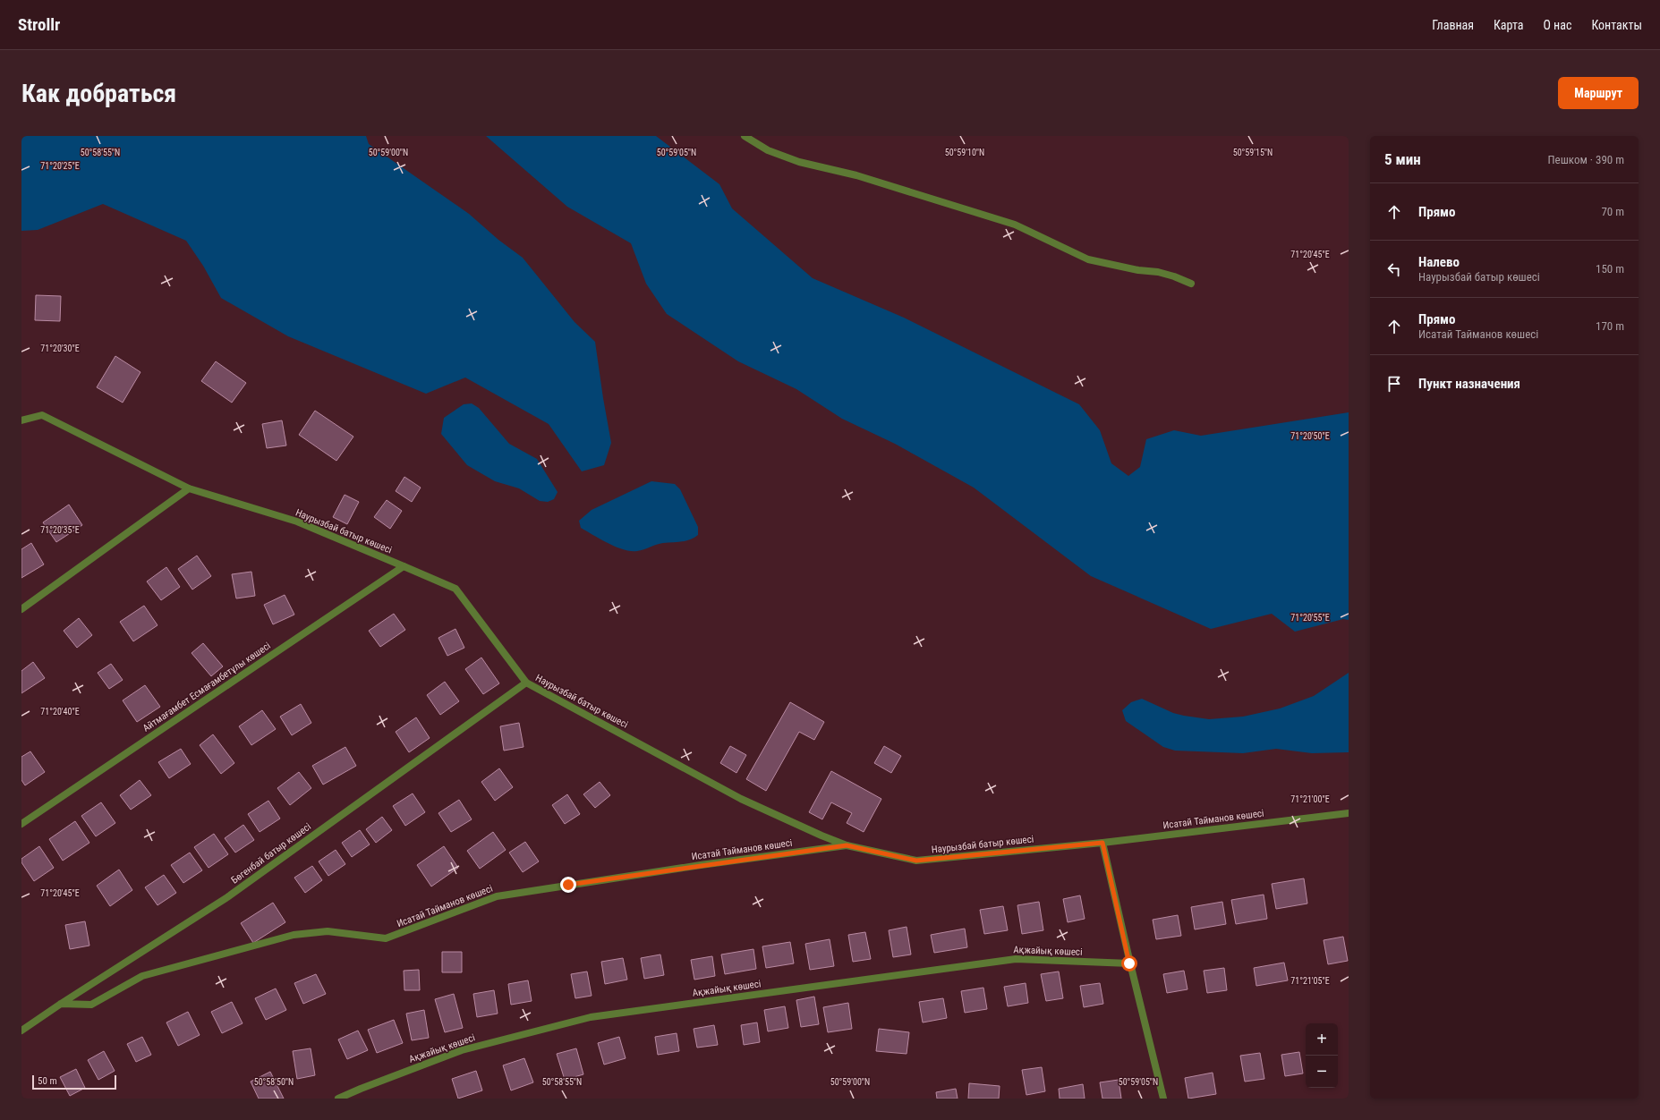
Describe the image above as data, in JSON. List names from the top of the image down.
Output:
{
  "streets": {
    "street": [
      "Наурызбай батыр көшесі",
      "Айтмағамбет Есмағамбетұлы көшесі",
      "Исатай Тайманов көшесі",
      "Бөгенбай батыр көшесі",
      "Ақжайық көшесі"
    ]
  },
  "crossings": [
    ["Наурызбай батыр көшесі", "Айтмағамбет Есмағамбетұлы көшесі"],
    ["Наурызбай батыр көшесі", "Исатай Тайманов көшесі"],
    ["Наурызбай батыр көшесі", "Бөгенбай батыр көшесі"],
    ["Исатай Тайманов көшесі", "Бөгенбай батыр көшесі"]
  ],
  "scale_bar": "50 m",
  "page": {
    "header": "Strollr",
    "nav": [
      "Главная",
      "Карта",
      "О нас",
      "Контакты"
    ],
    "buttons": "Маршрут",
    "title": "Как добраться",
    "heading": ["5 мин", "Пешком · 390 m"],
    "list": [
      ["Прямо", "70 m"],
      ["Налево", "Наурызбай батыр көшесі", "150 m"],
      ["Прямо", "Исатай Тайманов көшесі", "170 m"],
      "Пункт назначения"
    ],
    "map_buttons": ["+", "−"],
    "scale": "50 m"
  },
  "coordinates": [
    "50°58'55\"N",
    "50°59'00\"N",
    "50°59'05\"N",
    "50°59'10\"N",
    "50°59'15\"N",
    "71°20'25\"E",
    "71°20'45\"E",
    "71°20'30\"E",
    "71°20'50\"E",
    "71°20'35\"E",
    "71°20'55\"E",
    "71°20'40\"E",
    "71°21'00\"E",
    "71°21'05\"E",
    "50°58'50\"N"
  ]
}
